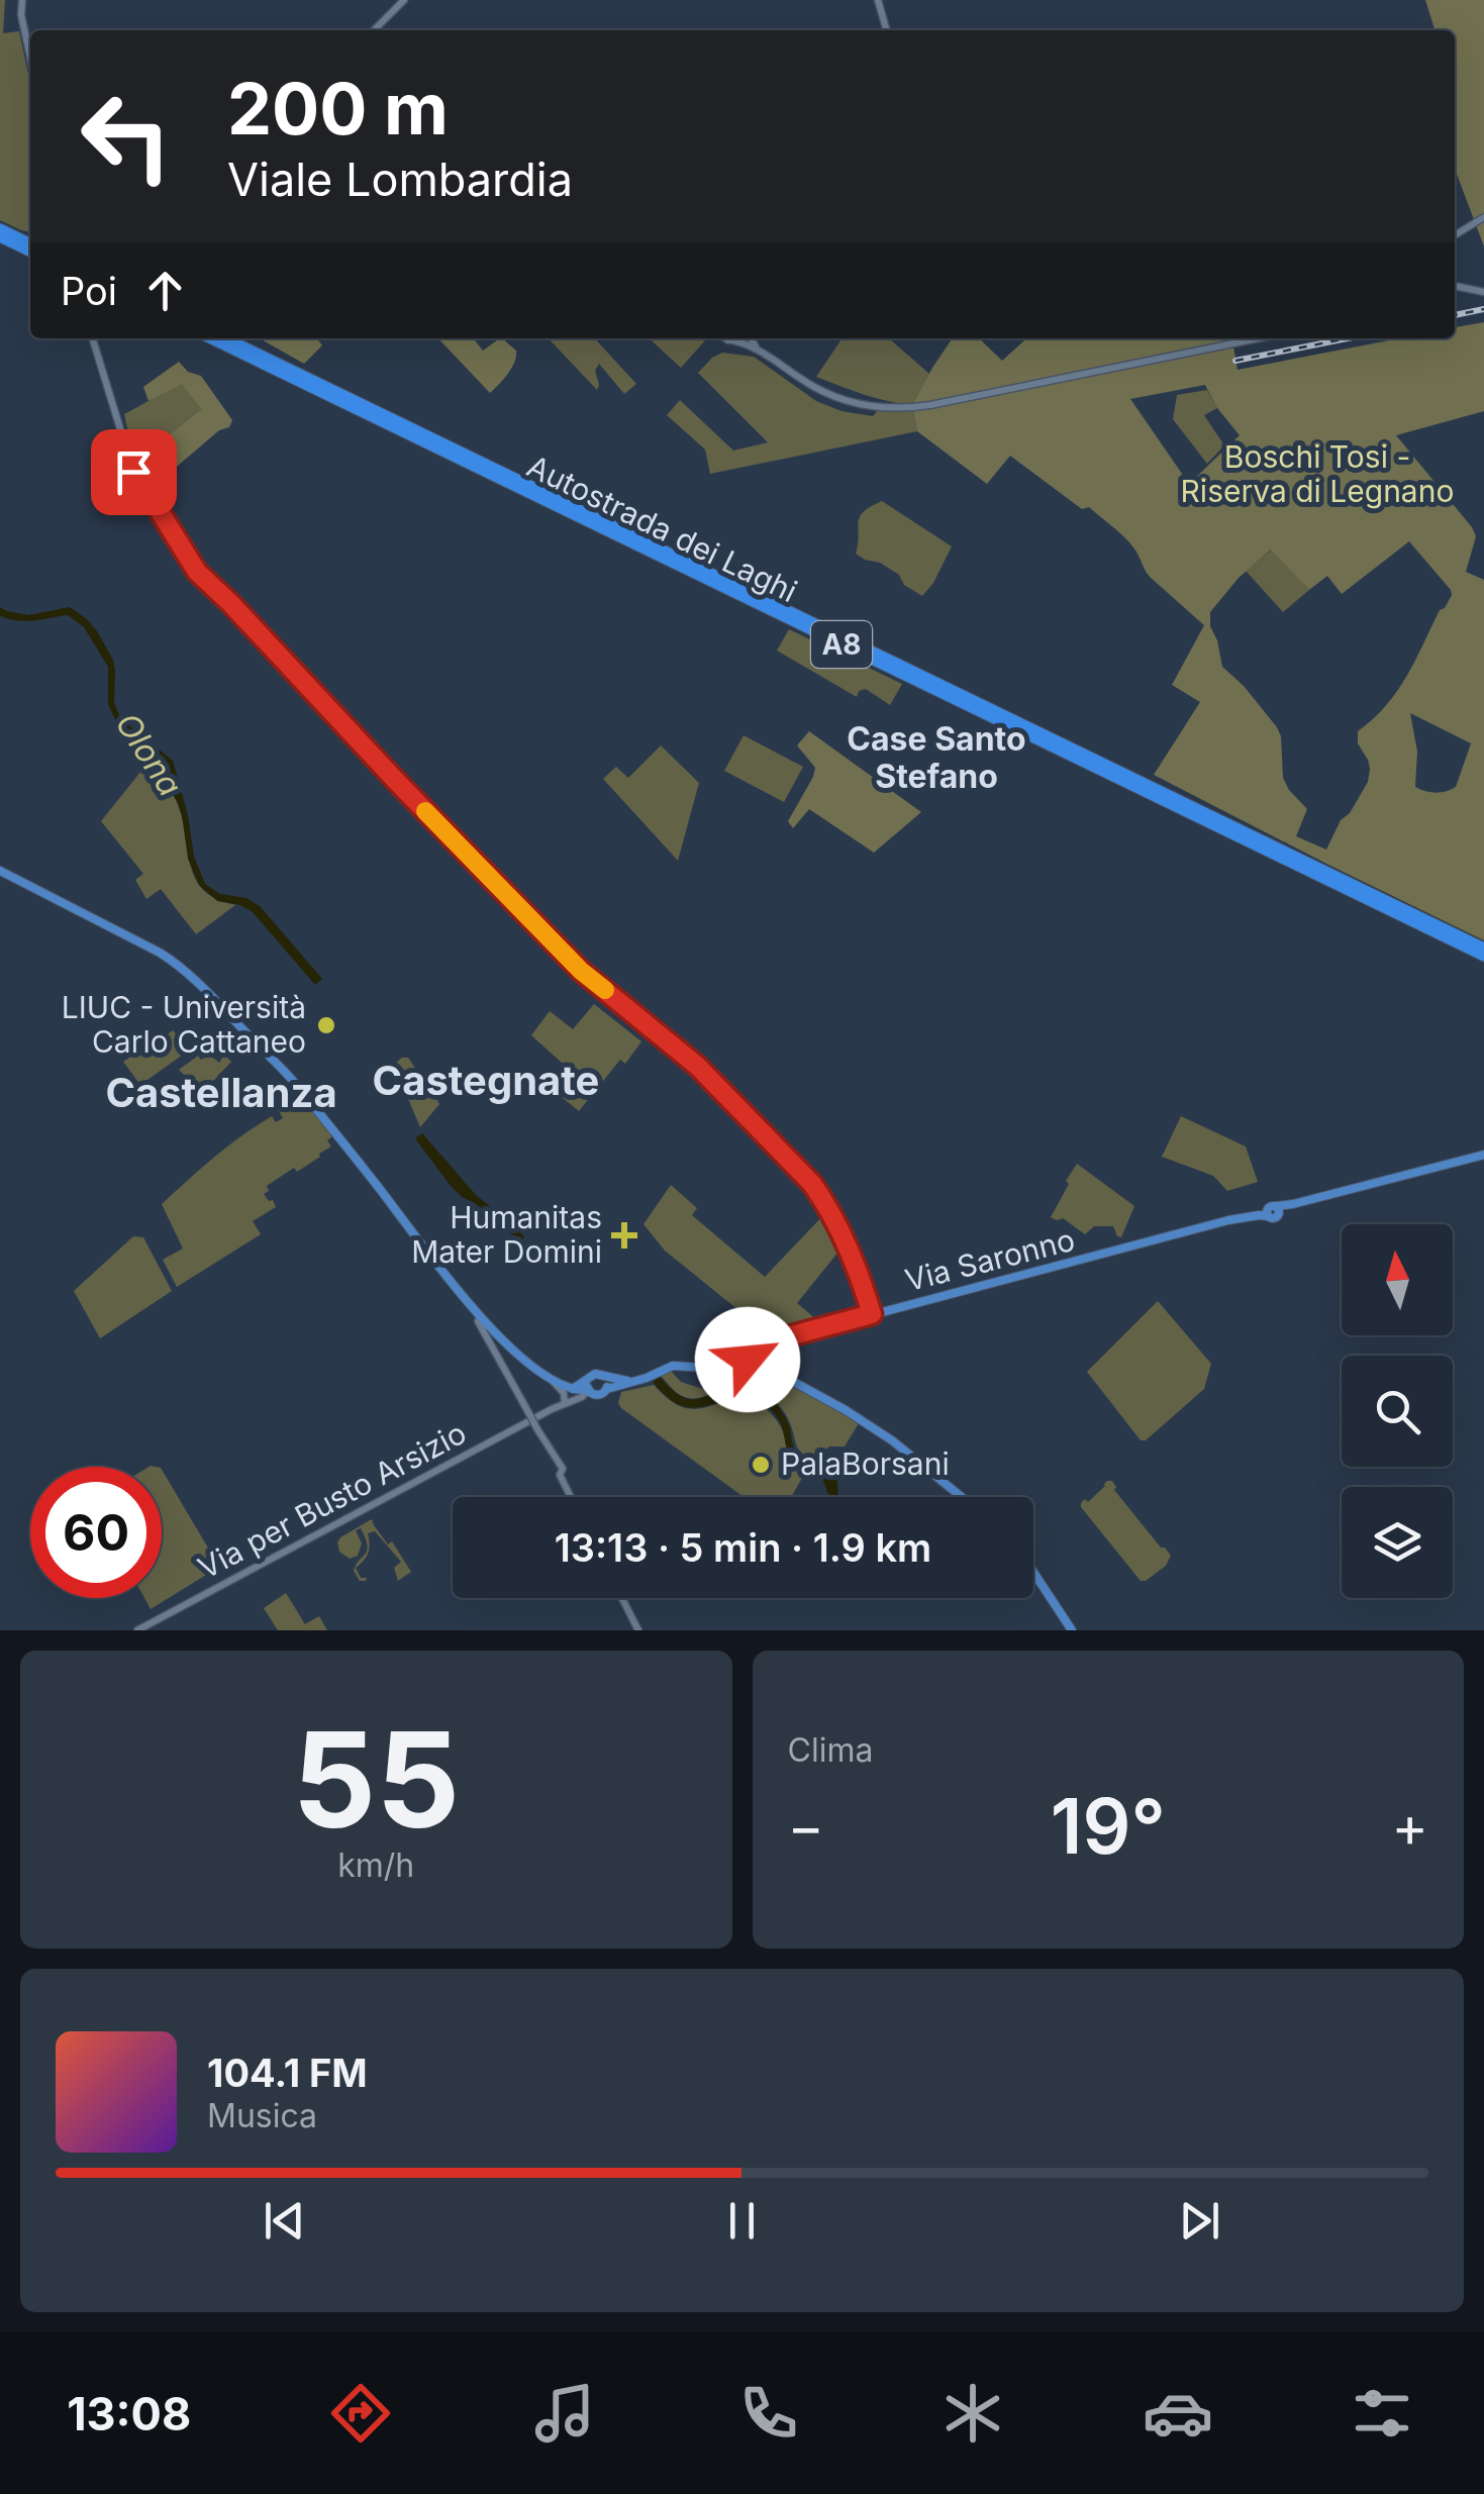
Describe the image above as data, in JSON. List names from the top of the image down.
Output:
{
  "streets": {
    "highway": ["Autostrada dei Laghi", "A8"],
    "main road": ["Via Saronno"],
    "street": ["Via per Busto Arsizio"]
  },
  "districts": ["Case Santo Stefano", "Castegnate", "Castellanza"],
  "water": ["Olona"],
  "parks": ["Boschi Tosi - Riserva di Legnano"],
  "places": {
    "other": ["LIUC - Università Carlo Cattaneo", "PalaBorsani"],
    "health": ["Humanitas Mater Domini"]
  },
  "north": "top",
  "page": {
    "turn": ["200 m", "Viale Lombardia"],
    "then": "Poi",
    "limit": "60",
    "trip": "13:13 · 5 min · 1.9 km",
    "tile": [
      ["55", "km/h"],
      "Clima"
    ],
    "heat": ["−", "19°", "+"],
    "song": ["104.1 FM", "Musica"],
    "tabs": "13:08"
  }
}
